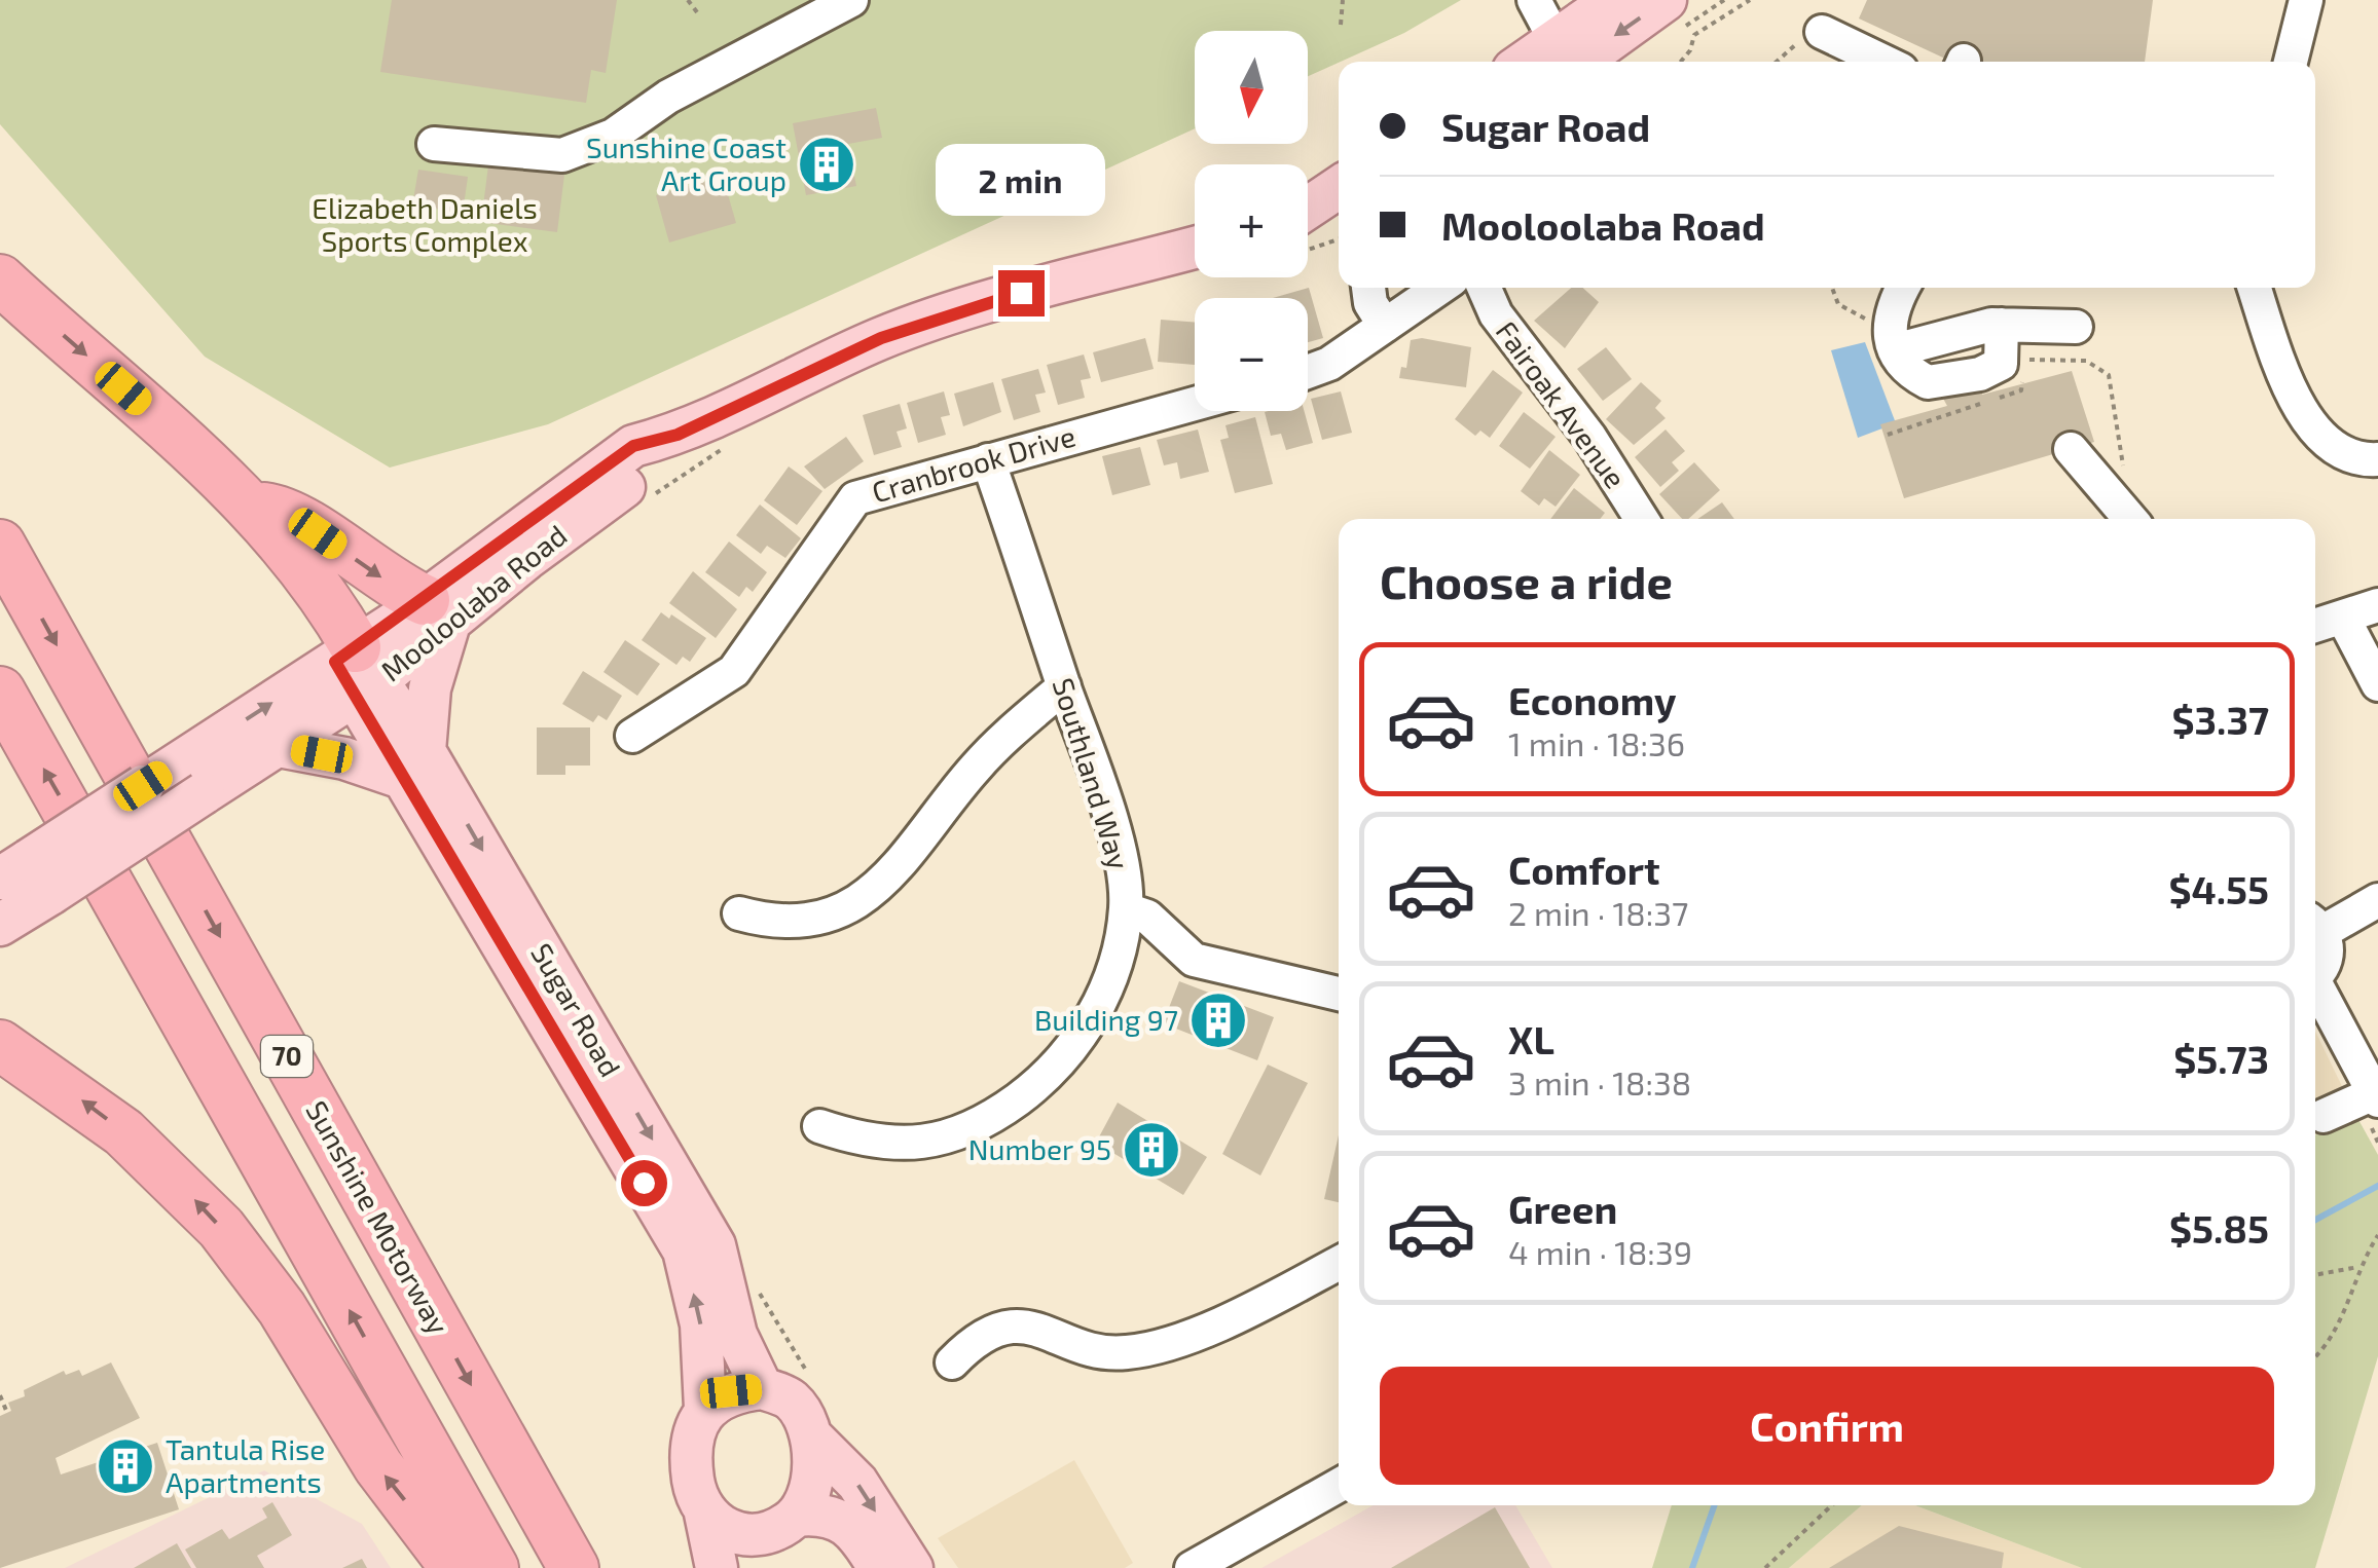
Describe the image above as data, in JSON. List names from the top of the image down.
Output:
{
  "streets": {
    "highway": ["70", "Sunshine Motorway"],
    "main road": ["Mooloolaba Road", "Sugar Road"],
    "street": ["Fairoak Avenue", "Cranbrook Drive", "Southland Way"]
  },
  "crossings": [
    ["Cranbrook Drive", "Southland Way"],
    ["Mooloolaba Road", "Sugar Road"]
  ],
  "parks": ["Elizabeth Daniels Sports Complex"],
  "places": {
    "building": [
      "Sunshine Coast Art Group",
      "Building 97",
      "Number 95",
      "Tantula Rise Apartments"
    ]
  },
  "north": "bottom",
  "page": {
    "map_buttons": ["+", "−"],
    "banner": ["Sugar Road", "Mooloolaba Road"],
    "bubble": "2 min",
    "heading": "Choose a ride",
    "list": [
      {
        "name": "Economy",
        "note": "1 min · 18:36",
        "value": "$3.37"
      },
      {
        "name": "Comfort",
        "note": "2 min · 18:37",
        "value": "$4.55"
      },
      {
        "name": "XL",
        "note": "3 min · 18:38",
        "value": "$5.73"
      },
      {
        "name": "Green",
        "note": "4 min · 18:39",
        "value": "$5.85"
      }
    ],
    "buttons": "Confirm"
  }
}
